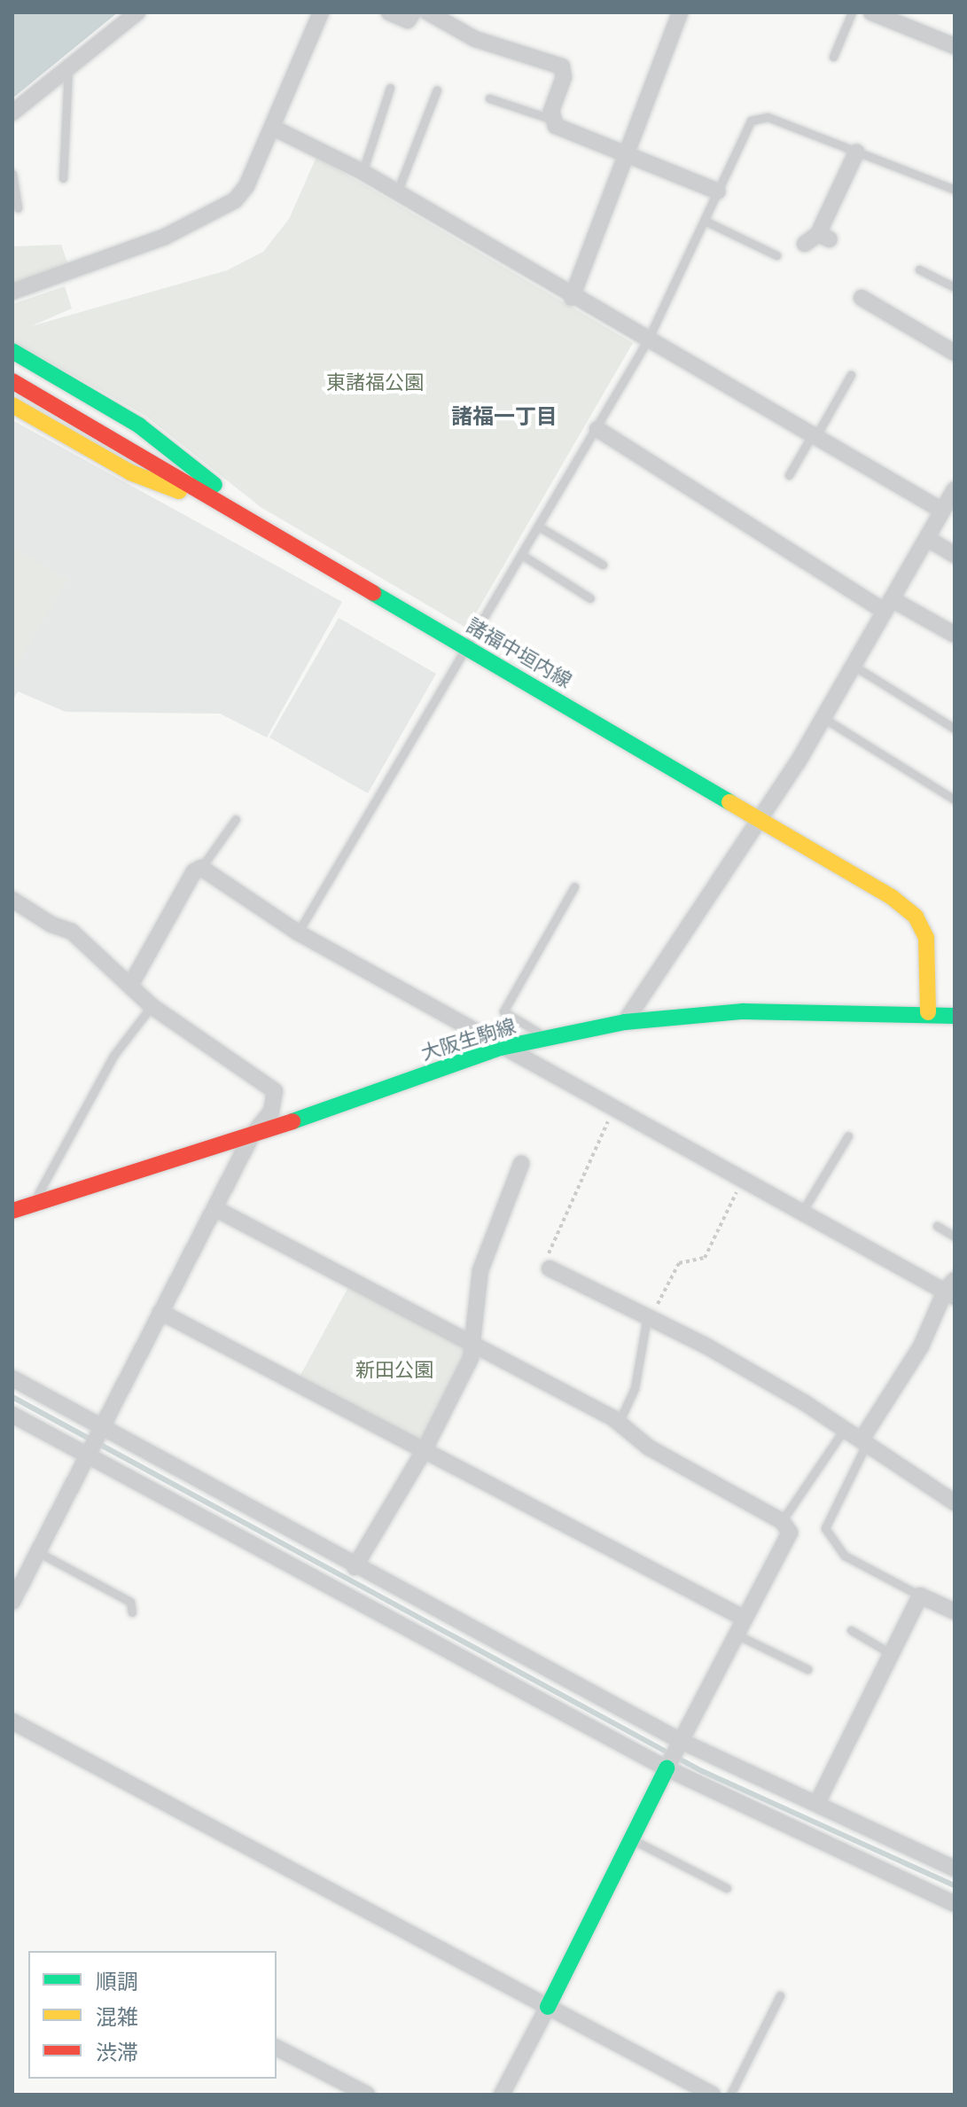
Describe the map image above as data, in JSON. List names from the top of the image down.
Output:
{
  "streets": {
    "street": ["諸福中垣内線", "大阪生駒線"]
  },
  "crossings": [
    ["諸福中垣内線", "大阪生駒線"]
  ],
  "districts": ["諸福一丁目"],
  "parks": ["東諸福公園", "新田公園"],
  "legend": ["順調", "混雑", "渋滞"]
}
